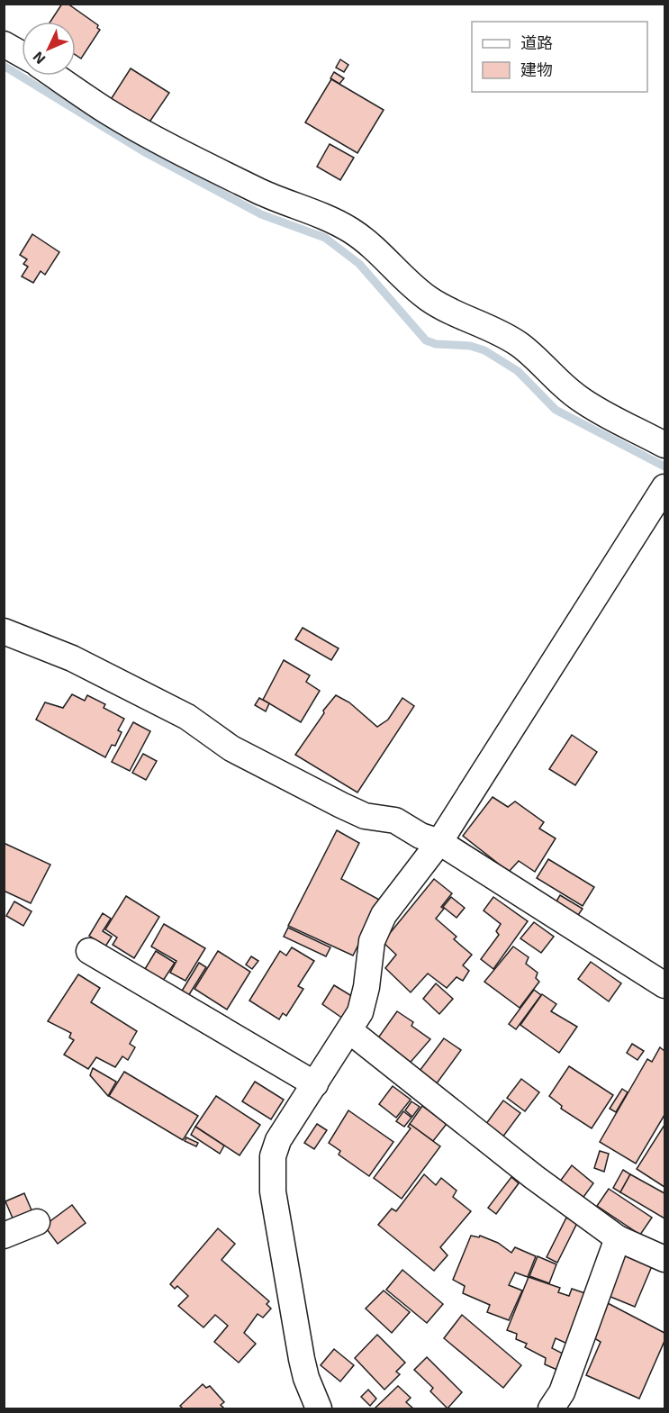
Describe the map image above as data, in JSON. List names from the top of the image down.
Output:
{
  "legend": ["道路", "建物"],
  "north": "bottom left"
}
